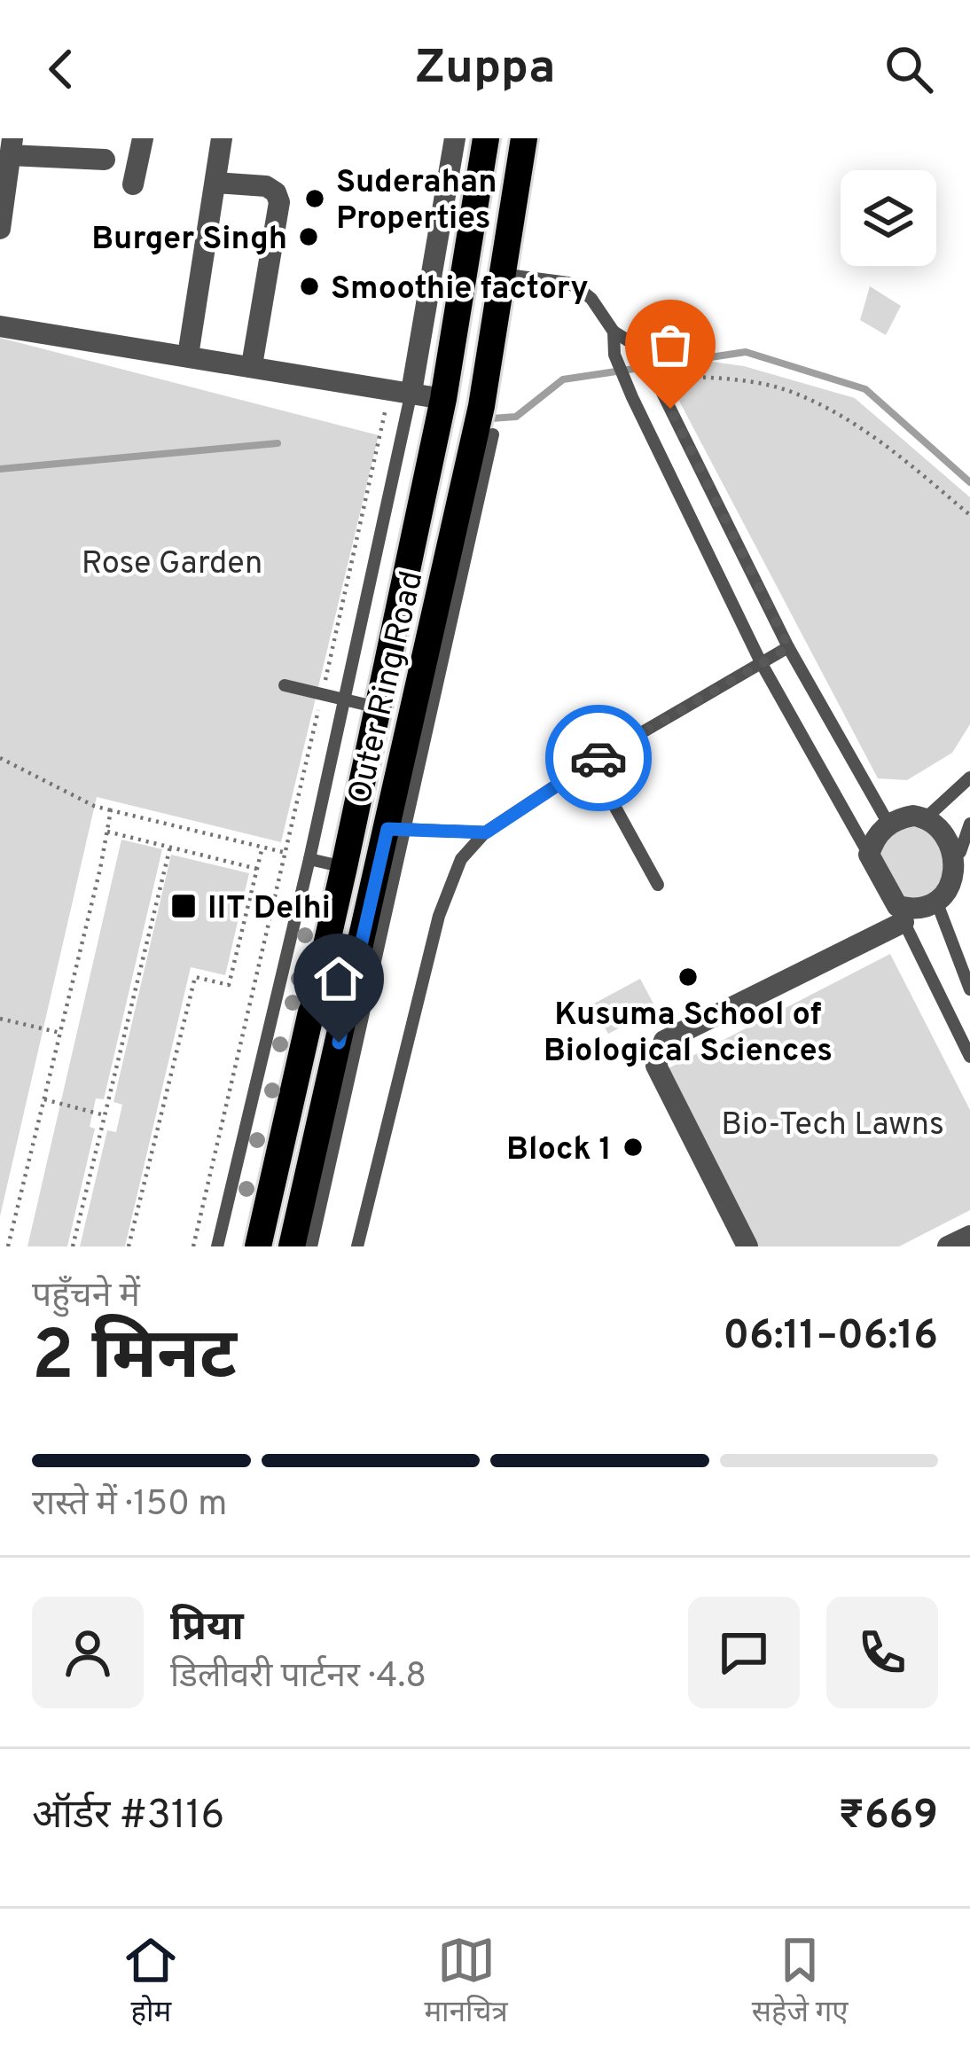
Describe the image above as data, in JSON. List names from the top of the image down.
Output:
{
  "streets": {
    "main road": ["Outer Ring Road"]
  },
  "parks": ["Rose Garden", "Bio-Tech Lawns"],
  "places": {
    "other": [
      "Suderahan Properties",
      "Burger Singh",
      "Smoothie factory",
      "Kusuma School of Biological Sciences",
      "Block 1"
    ],
    "transit": ["IIT Delhi"]
  },
  "page": {
    "header": "Zuppa",
    "heading": ["2 मिनट", "पहुँचने में", "06:11–06:16"],
    "panel": [
      "प्रिया",
      "डिलीवरी पार्टनर · 4.8",
      "ऑर्डर #3116",
      "₹669"
    ],
    "bar": "रास्ते में · 150 m",
    "tabs": ["होम", "मानचित्र", "सहेजे गए"]
  }
}
